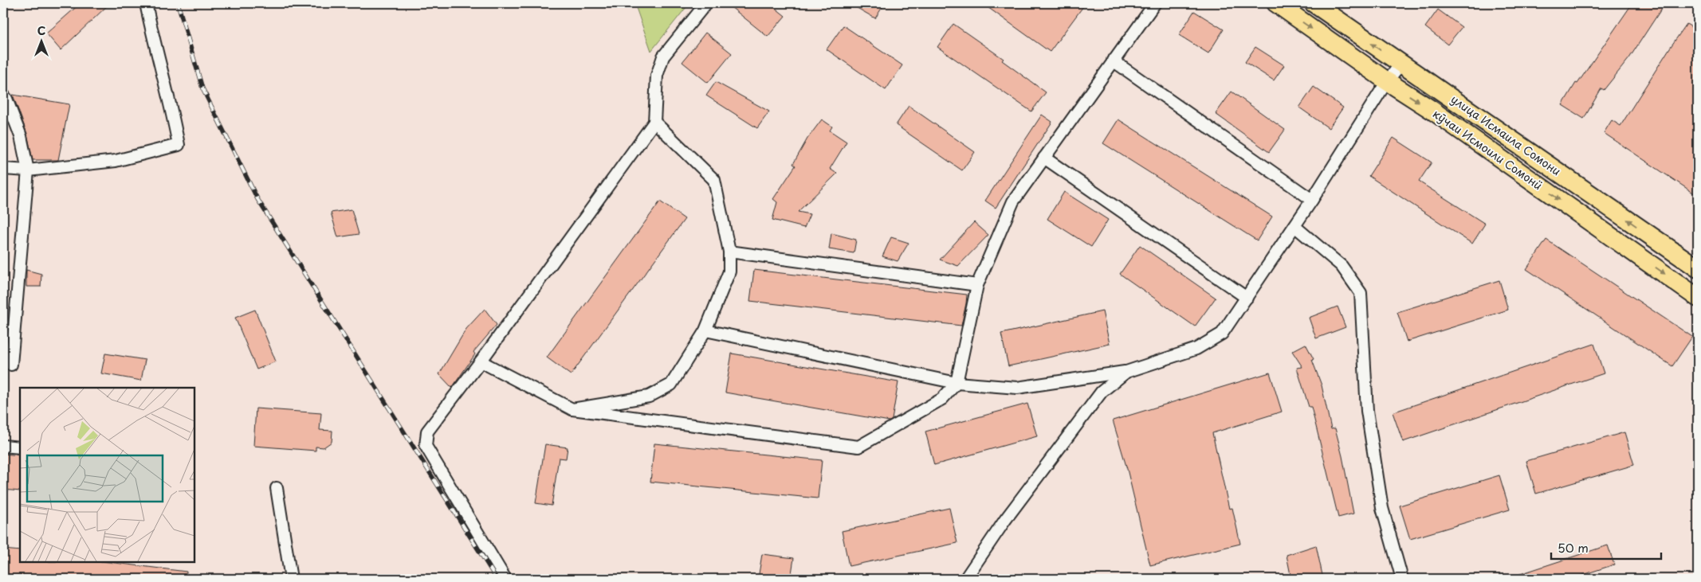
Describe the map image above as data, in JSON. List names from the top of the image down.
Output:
{
  "streets": {
    "main road": ["улица Исмаила Сомони", "кӯчаи Исмоили Сомонӣ"]
  },
  "one_way": ["улица Исмаила Сомони", "кӯчаи Исмоили Сомонӣ"],
  "scale_bar": "50 m",
  "north": "top"
}
